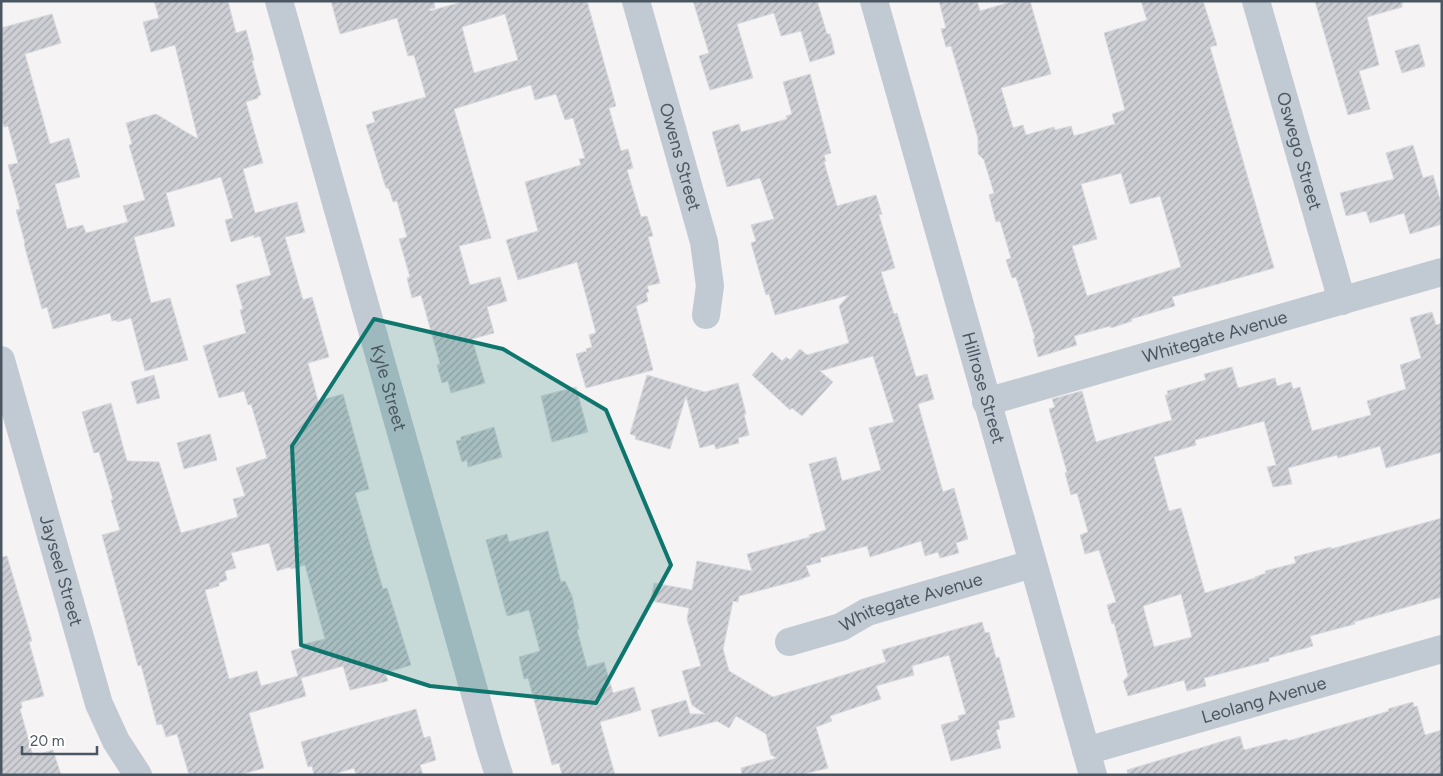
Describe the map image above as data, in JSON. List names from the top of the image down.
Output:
{
  "streets": {
    "street": [
      "Oswego Street",
      "Owens Street",
      "Whitegate Avenue",
      "Kyle Street",
      "Hillrose Street",
      "Jayseel Street",
      "Leolang Avenue"
    ]
  },
  "crossings": [
    ["Oswego Street", "Whitegate Avenue"],
    ["Whitegate Avenue", "Hillrose Street"],
    ["Hillrose Street", "Leolang Avenue"]
  ],
  "scale_bar": "20 m"
}
